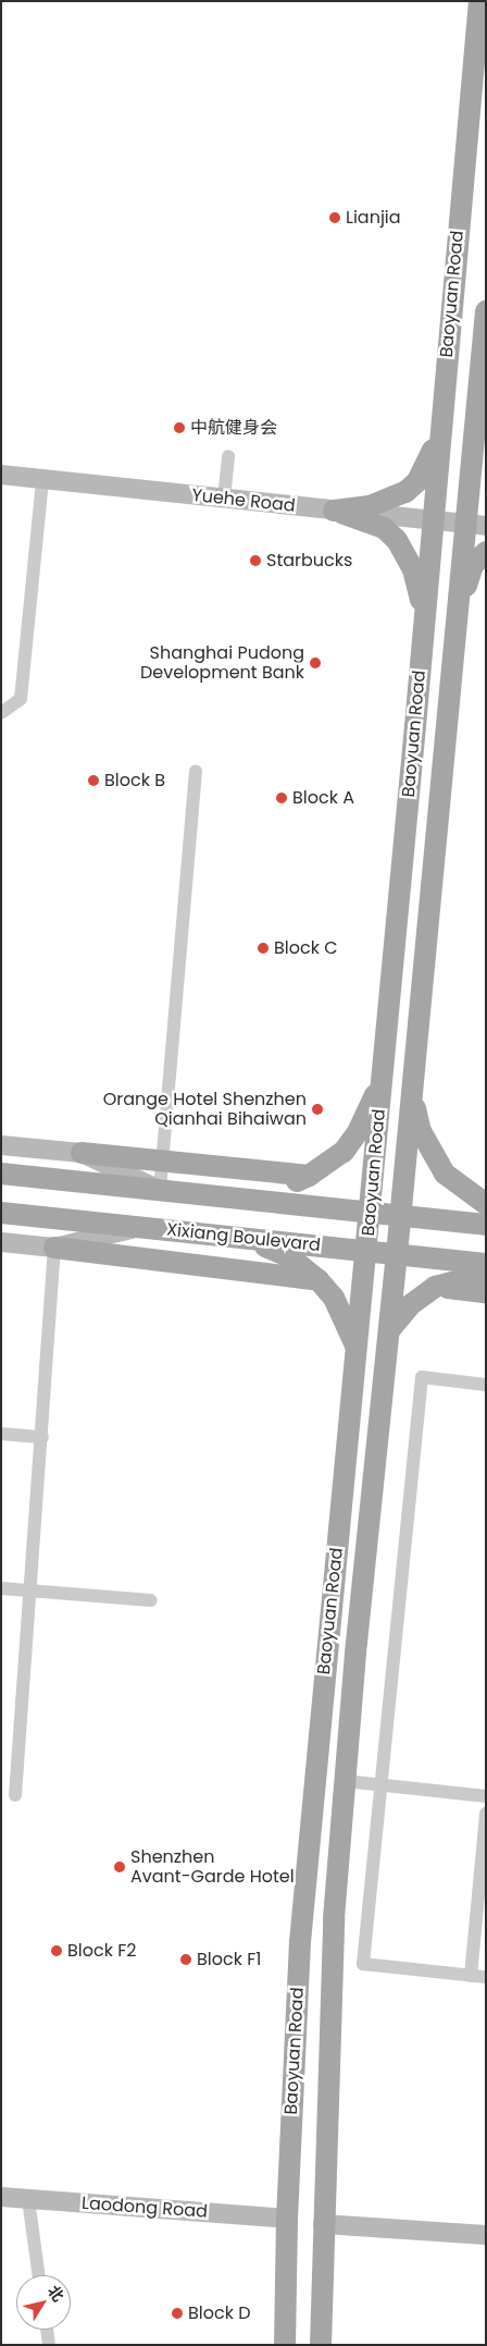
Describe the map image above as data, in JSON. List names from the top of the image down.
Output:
{
  "streets": {
    "main road": ["Baoyuan Road", "Xixiang Boulevard"],
    "street": ["Yuehe Road", "Laodong Road"]
  },
  "crossings": [
    ["Baoyuan Road", "Yuehe Road"],
    ["Baoyuan Road", "Xixiang Boulevard"],
    ["Baoyuan Road", "Laodong Road"]
  ],
  "places": [
    "Lianjia",
    "中航健身会",
    "Starbucks",
    "Shanghai Pudong Development Bank",
    "Block B",
    "Block A",
    "Block C",
    "Orange Hotel Shenzhen Qianhai Bihaiwan",
    "Shenzhen Avant-Garde Hotel",
    "Block F2",
    "Block F1",
    "Block D"
  ],
  "north": "top right"
}
